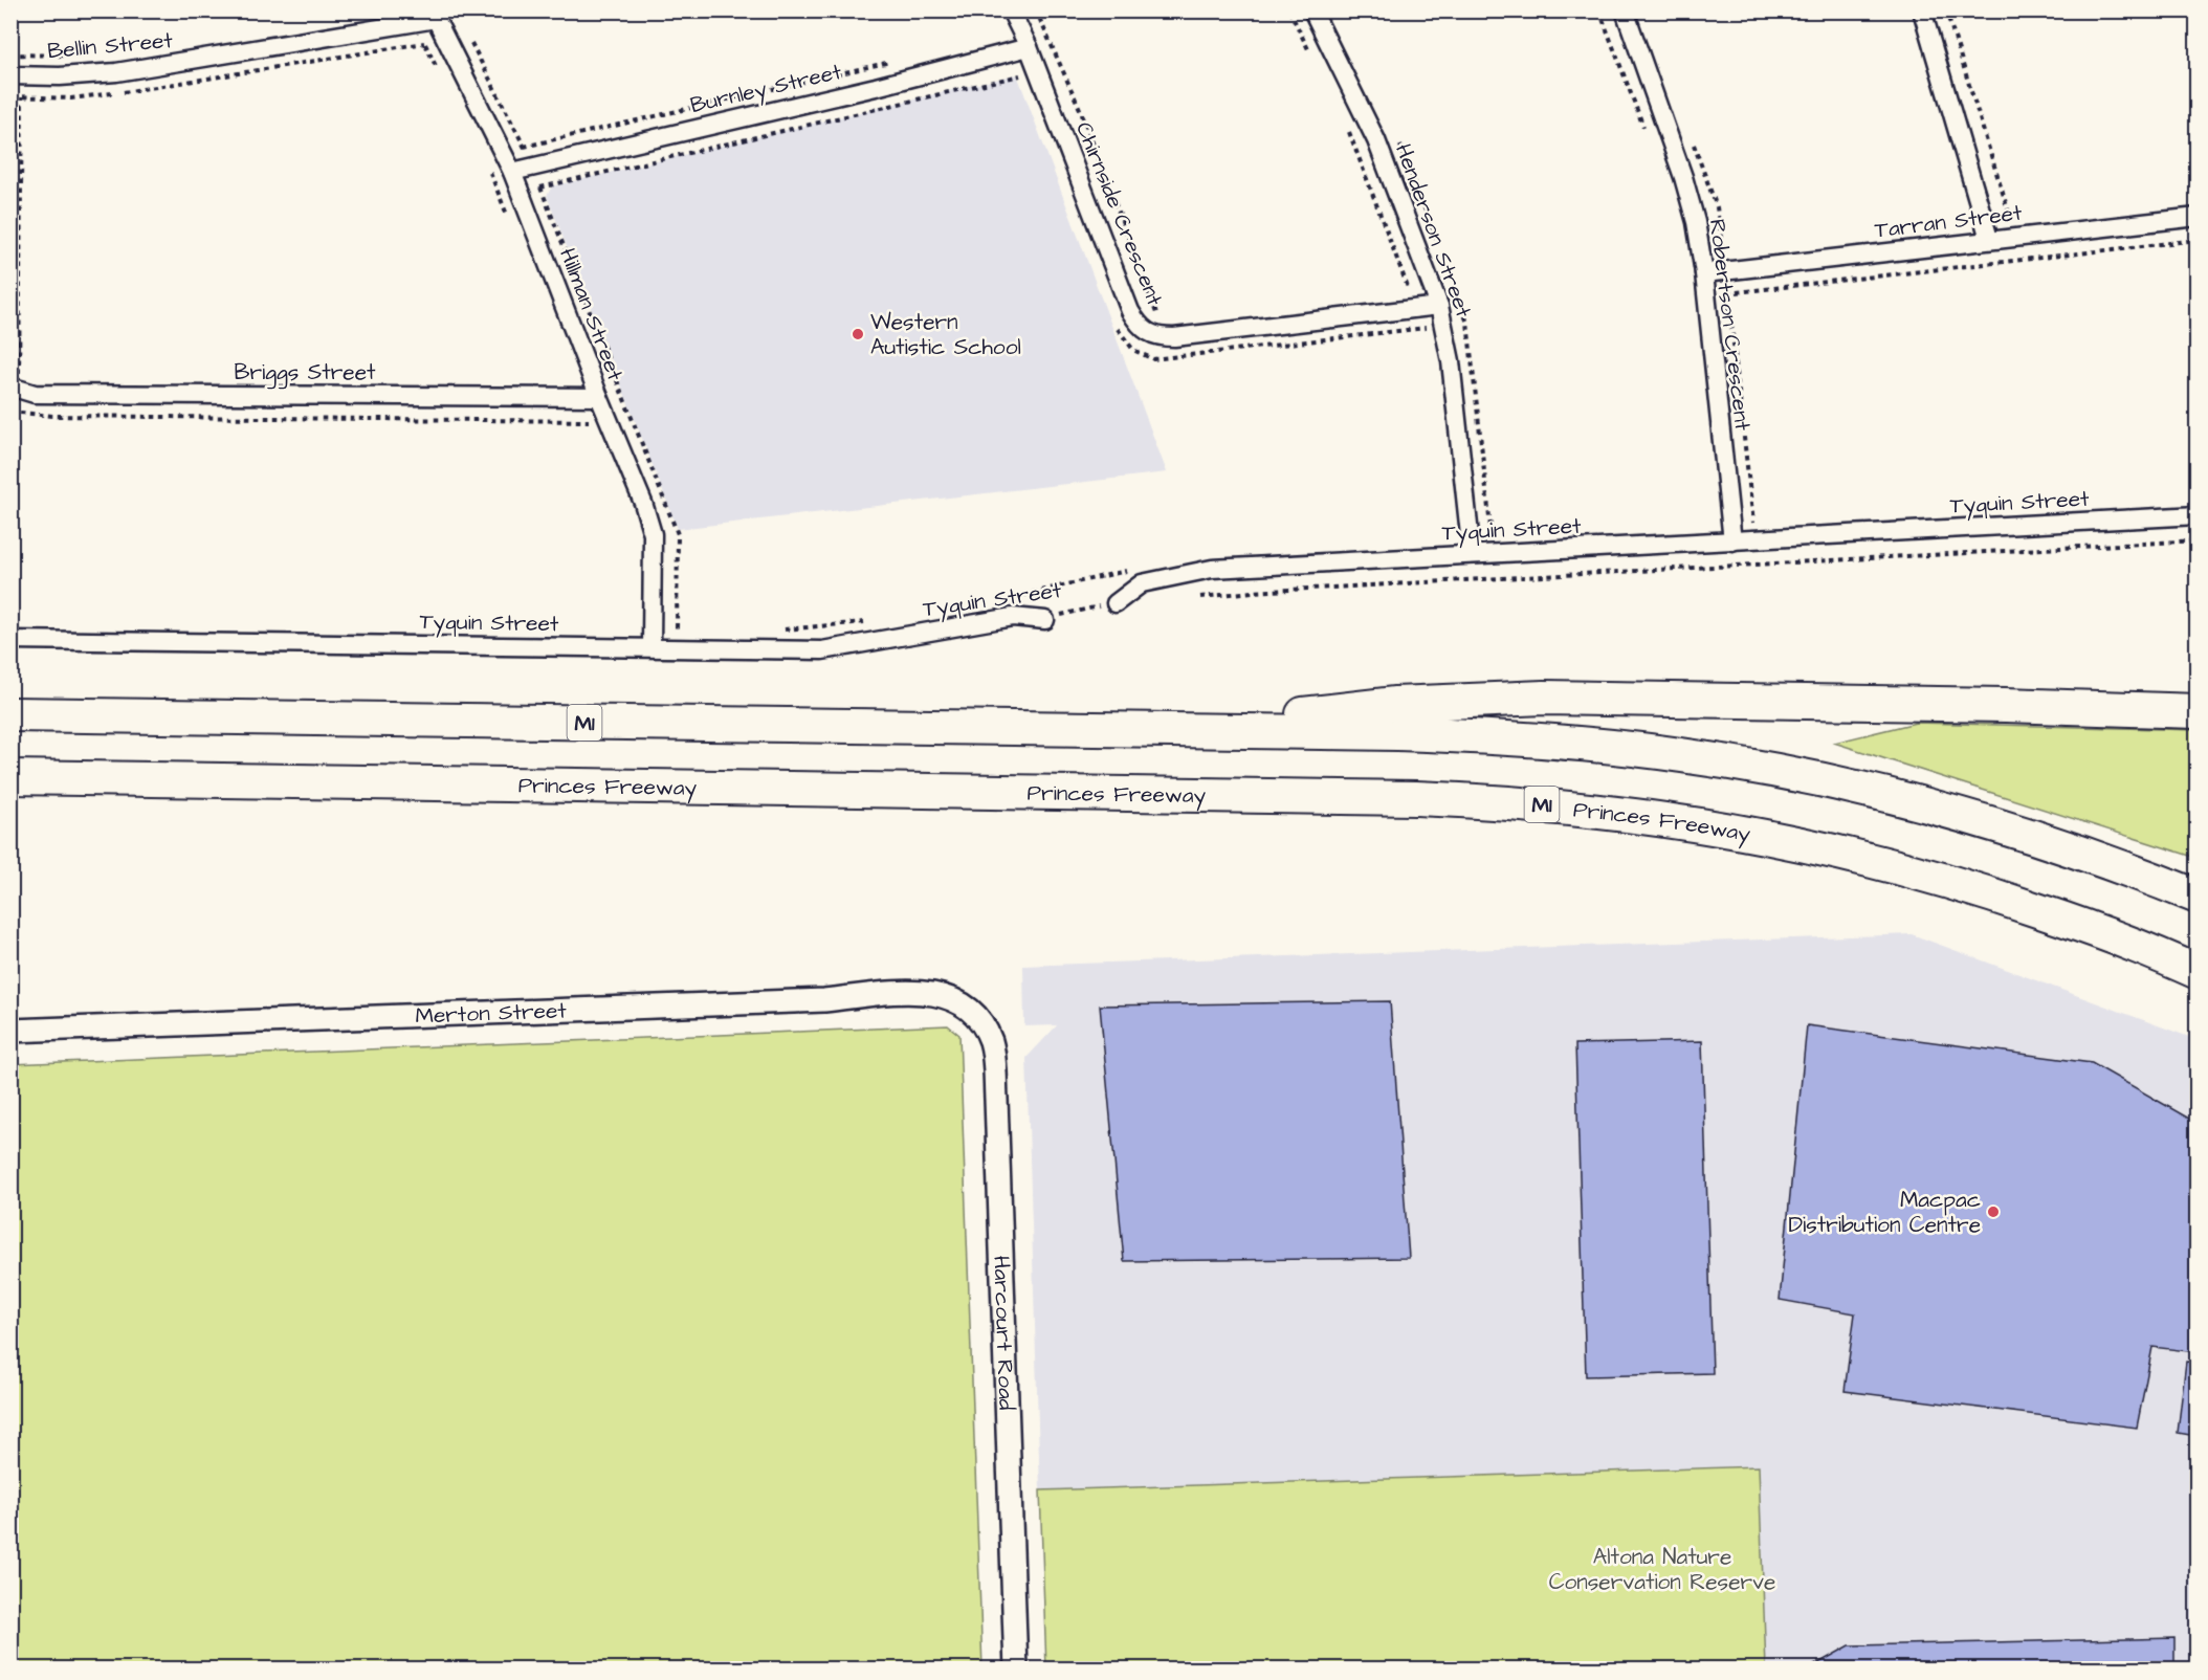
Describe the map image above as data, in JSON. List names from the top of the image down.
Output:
{
  "streets": {
    "highway": ["M1", "Princes Freeway"],
    "street": [
      "Bellin Street",
      "Burnley Street",
      "Chirnside Crescent",
      "Tarran Street",
      "Henderson Street",
      "Hillman Street",
      "Robertson Crescent",
      "Briggs Street",
      "Tyquin Street",
      "Merton Street",
      "Harcourt Road"
    ]
  },
  "crossings": [
    ["Bellin Street", "Hillman Street"],
    ["Burnley Street", "Chirnside Crescent"],
    ["Burnley Street", "Hillman Street"],
    ["Chirnside Crescent", "Henderson Street"],
    ["Tarran Street", "Robertson Crescent"],
    ["Henderson Street", "Tyquin Street"],
    ["Hillman Street", "Briggs Street"],
    ["Hillman Street", "Tyquin Street"],
    ["Robertson Crescent", "Tyquin Street"],
    ["Merton Street", "Harcourt Road"]
  ],
  "parks": ["Altona Nature Conservation Reserve"],
  "places": ["Western Autistic School", "Macpac Distribution Centre"]
}
